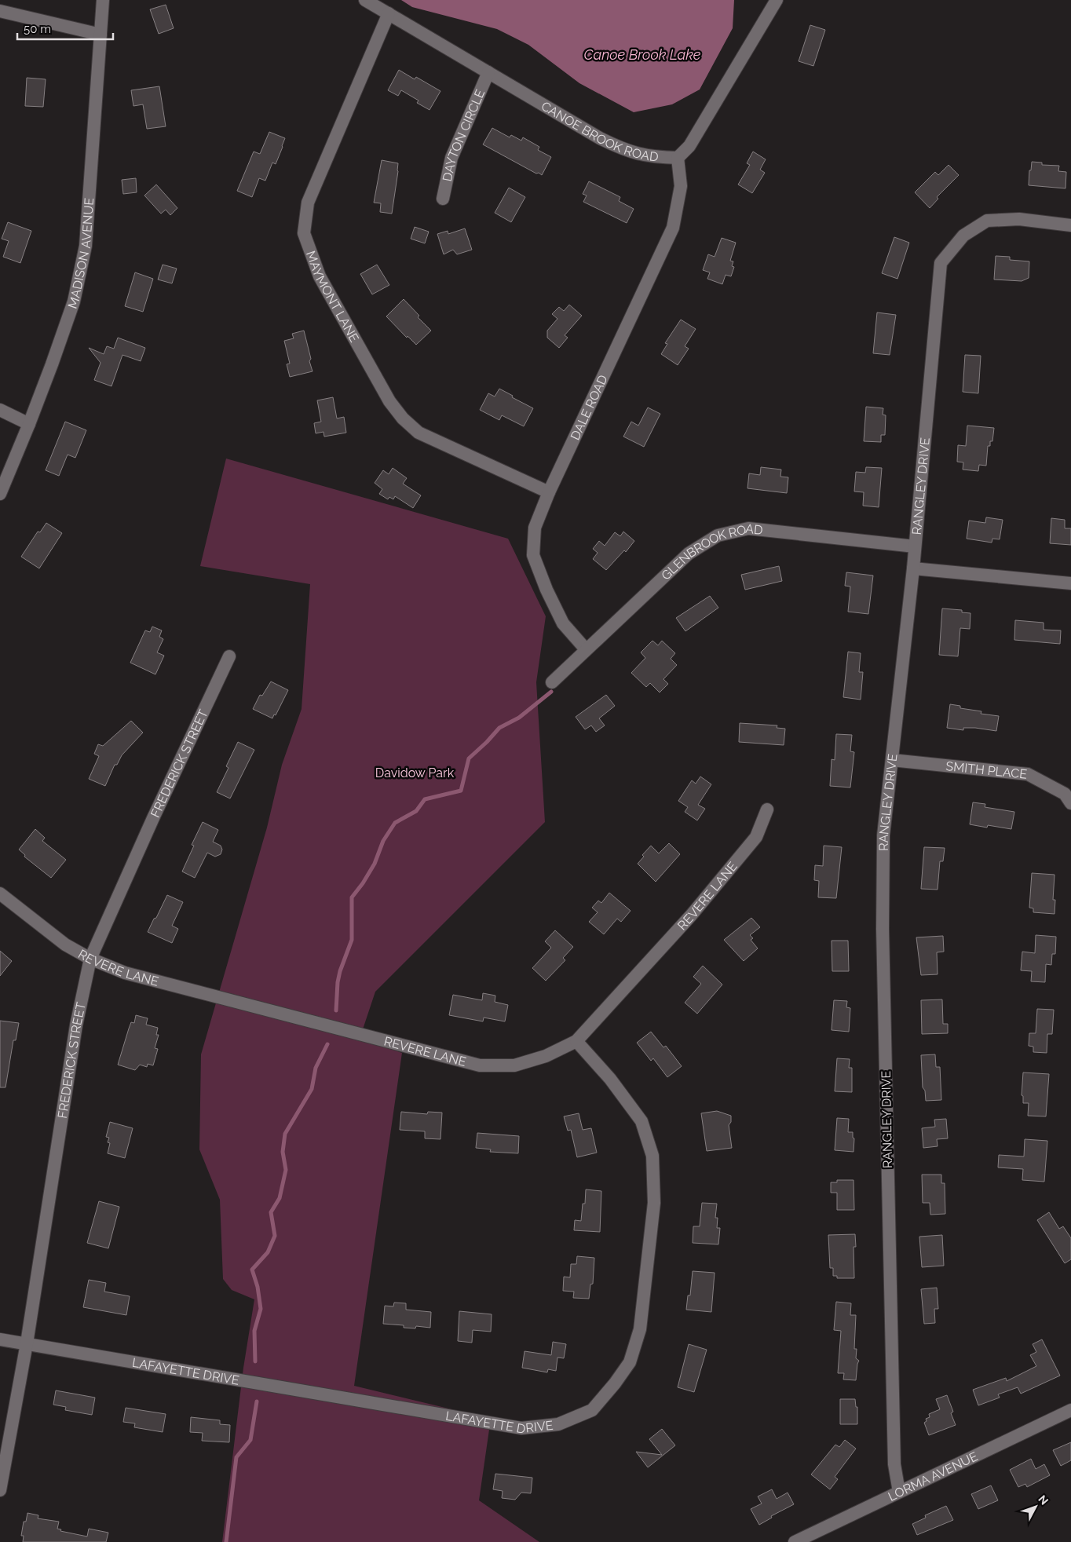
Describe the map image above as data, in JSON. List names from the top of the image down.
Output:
{
  "streets": {
    "street": [
      "CANOE BROOK ROAD",
      "DAYTON CIRCLE",
      "MADISON AVENUE",
      "MAYMONT LANE",
      "DALE ROAD",
      "RANGLEY DRIVE",
      "GLENBROOK ROAD",
      "FREDERICK STREET",
      "SMITH PLACE",
      "REVERE LANE",
      "LAFAYETTE DRIVE",
      "LORMA AVENUE"
    ]
  },
  "crossings": [
    ["CANOE BROOK ROAD", "DAYTON CIRCLE"],
    ["CANOE BROOK ROAD", "MAYMONT LANE"],
    ["CANOE BROOK ROAD", "DALE ROAD"],
    ["MAYMONT LANE", "DALE ROAD"],
    ["DALE ROAD", "GLENBROOK ROAD"],
    ["RANGLEY DRIVE", "GLENBROOK ROAD"],
    ["RANGLEY DRIVE", "SMITH PLACE"],
    ["RANGLEY DRIVE", "LORMA AVENUE"],
    ["FREDERICK STREET", "REVERE LANE"],
    ["FREDERICK STREET", "LAFAYETTE DRIVE"],
    ["REVERE LANE", "LAFAYETTE DRIVE"]
  ],
  "water": ["Canoe Brook Lake"],
  "parks": ["Davidow Park"],
  "scale_bar": "50 m",
  "north": "top right"
}
